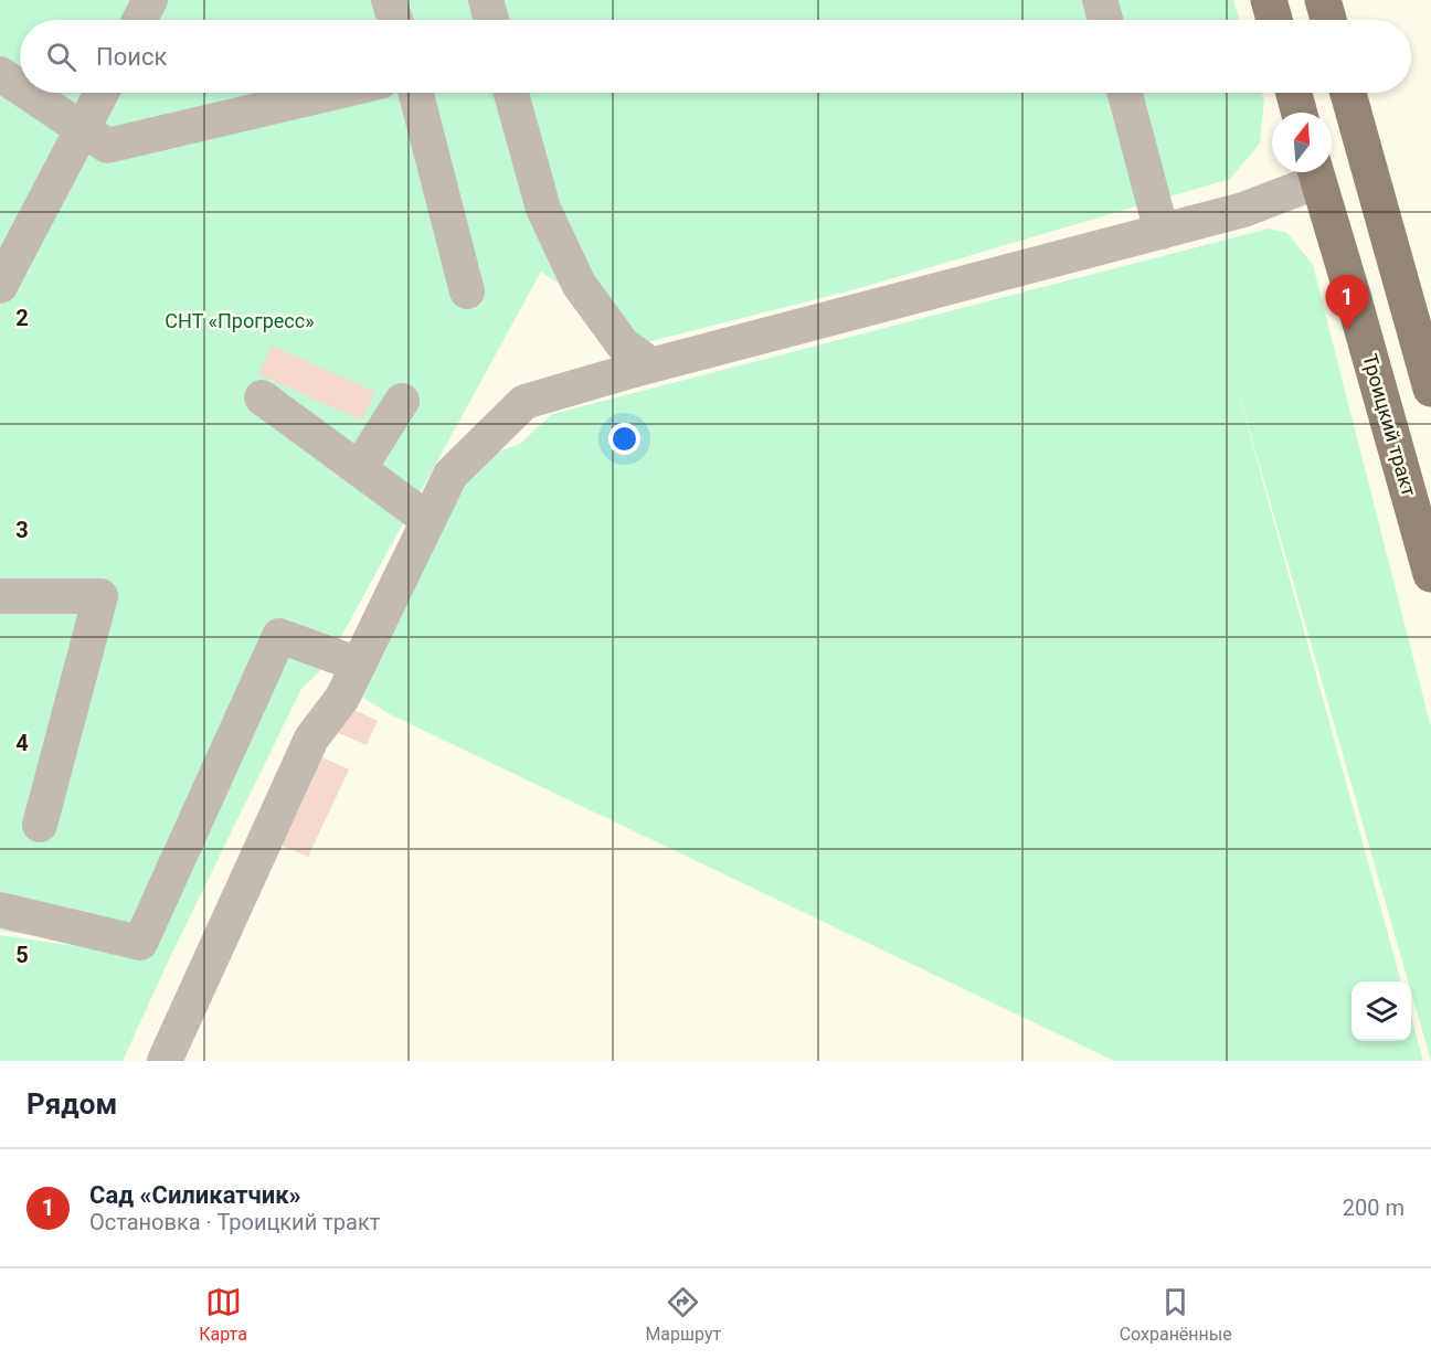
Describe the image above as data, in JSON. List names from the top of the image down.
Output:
{
  "streets": {
    "main road": ["Троицкий тракт"]
  },
  "parks": ["СНТ «Прогресс»"],
  "north": "top",
  "page": {
    "search": "Поиск",
    "pins": "1",
    "heading": "Рядом",
    "list": [
      {
        "mark": "1",
        "name": "Сад «Силикатчик»",
        "note": "Остановка · Троицкий тракт",
        "value": "200 m"
      }
    ],
    "nav": ["Карта", "Маршрут", "Сохранённые"]
  },
  "grid": {
    "rows": [
      "2",
      "3",
      "4",
      "5"
    ]
  }
}
